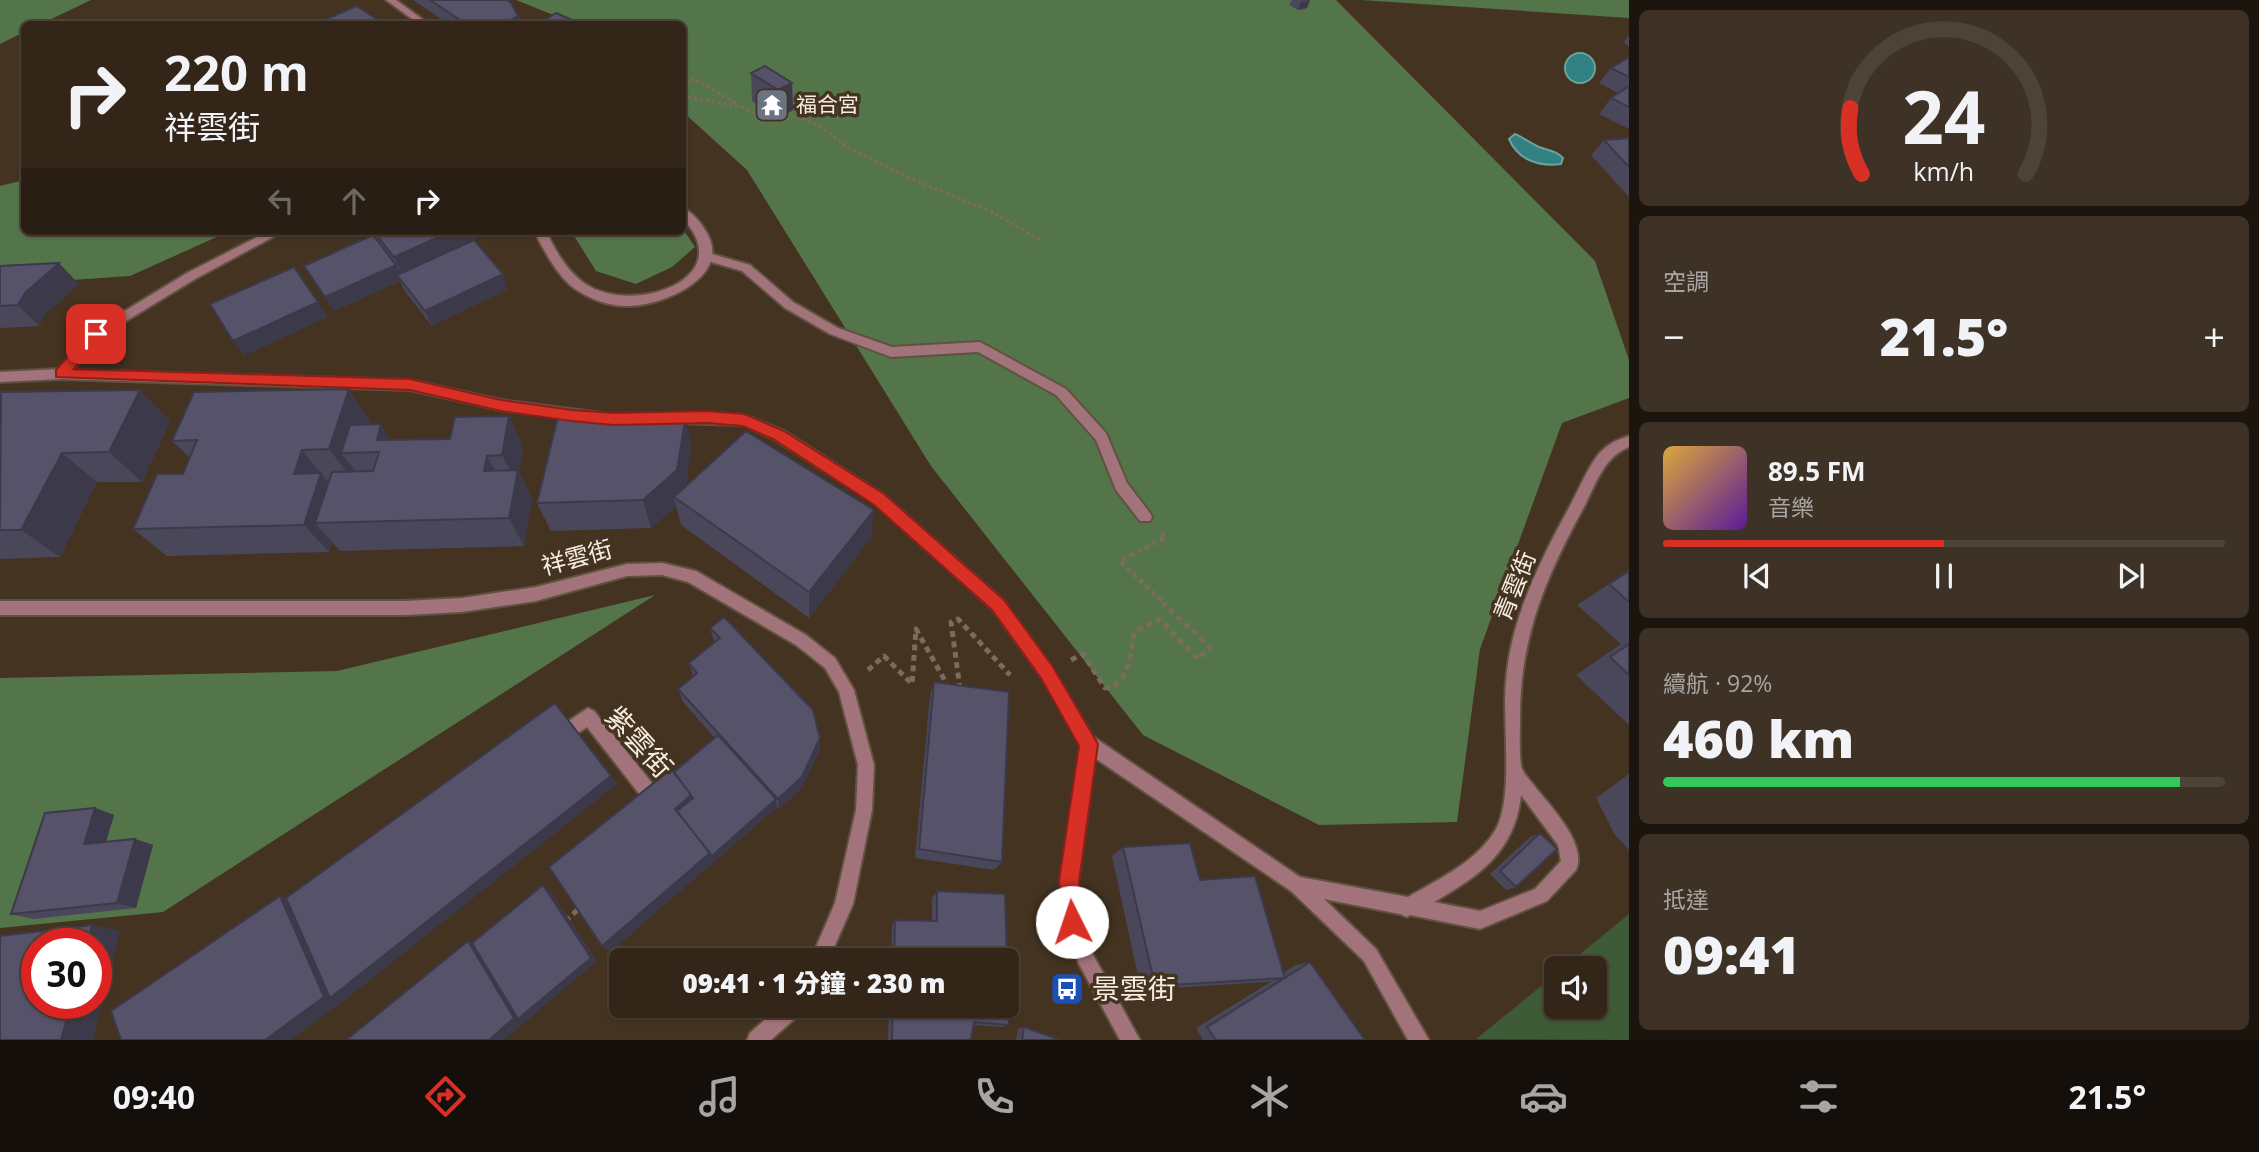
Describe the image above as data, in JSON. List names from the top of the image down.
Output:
{
  "streets": {
    "street": ["祥雲街", "青雲街", "紫雲街"]
  },
  "places": {
    "temple": ["福合宮"],
    "bus stop": ["景雲街"]
  },
  "page": {
    "turn": ["220 m", "祥雲街"],
    "tile": [
      "空調",
      ["續航 · 92%", "460 km"],
      ["抵達", "09:41"]
    ],
    "heat": ["−", "21.5°", "+"],
    "song": ["89.5 FM", "音樂"],
    "limit": "30",
    "trip": "09:41 · 1 分鐘 · 230 m",
    "tabs": ["09:40", "21.5°"],
    "gauge": ["24", "km/h"]
  }
}
